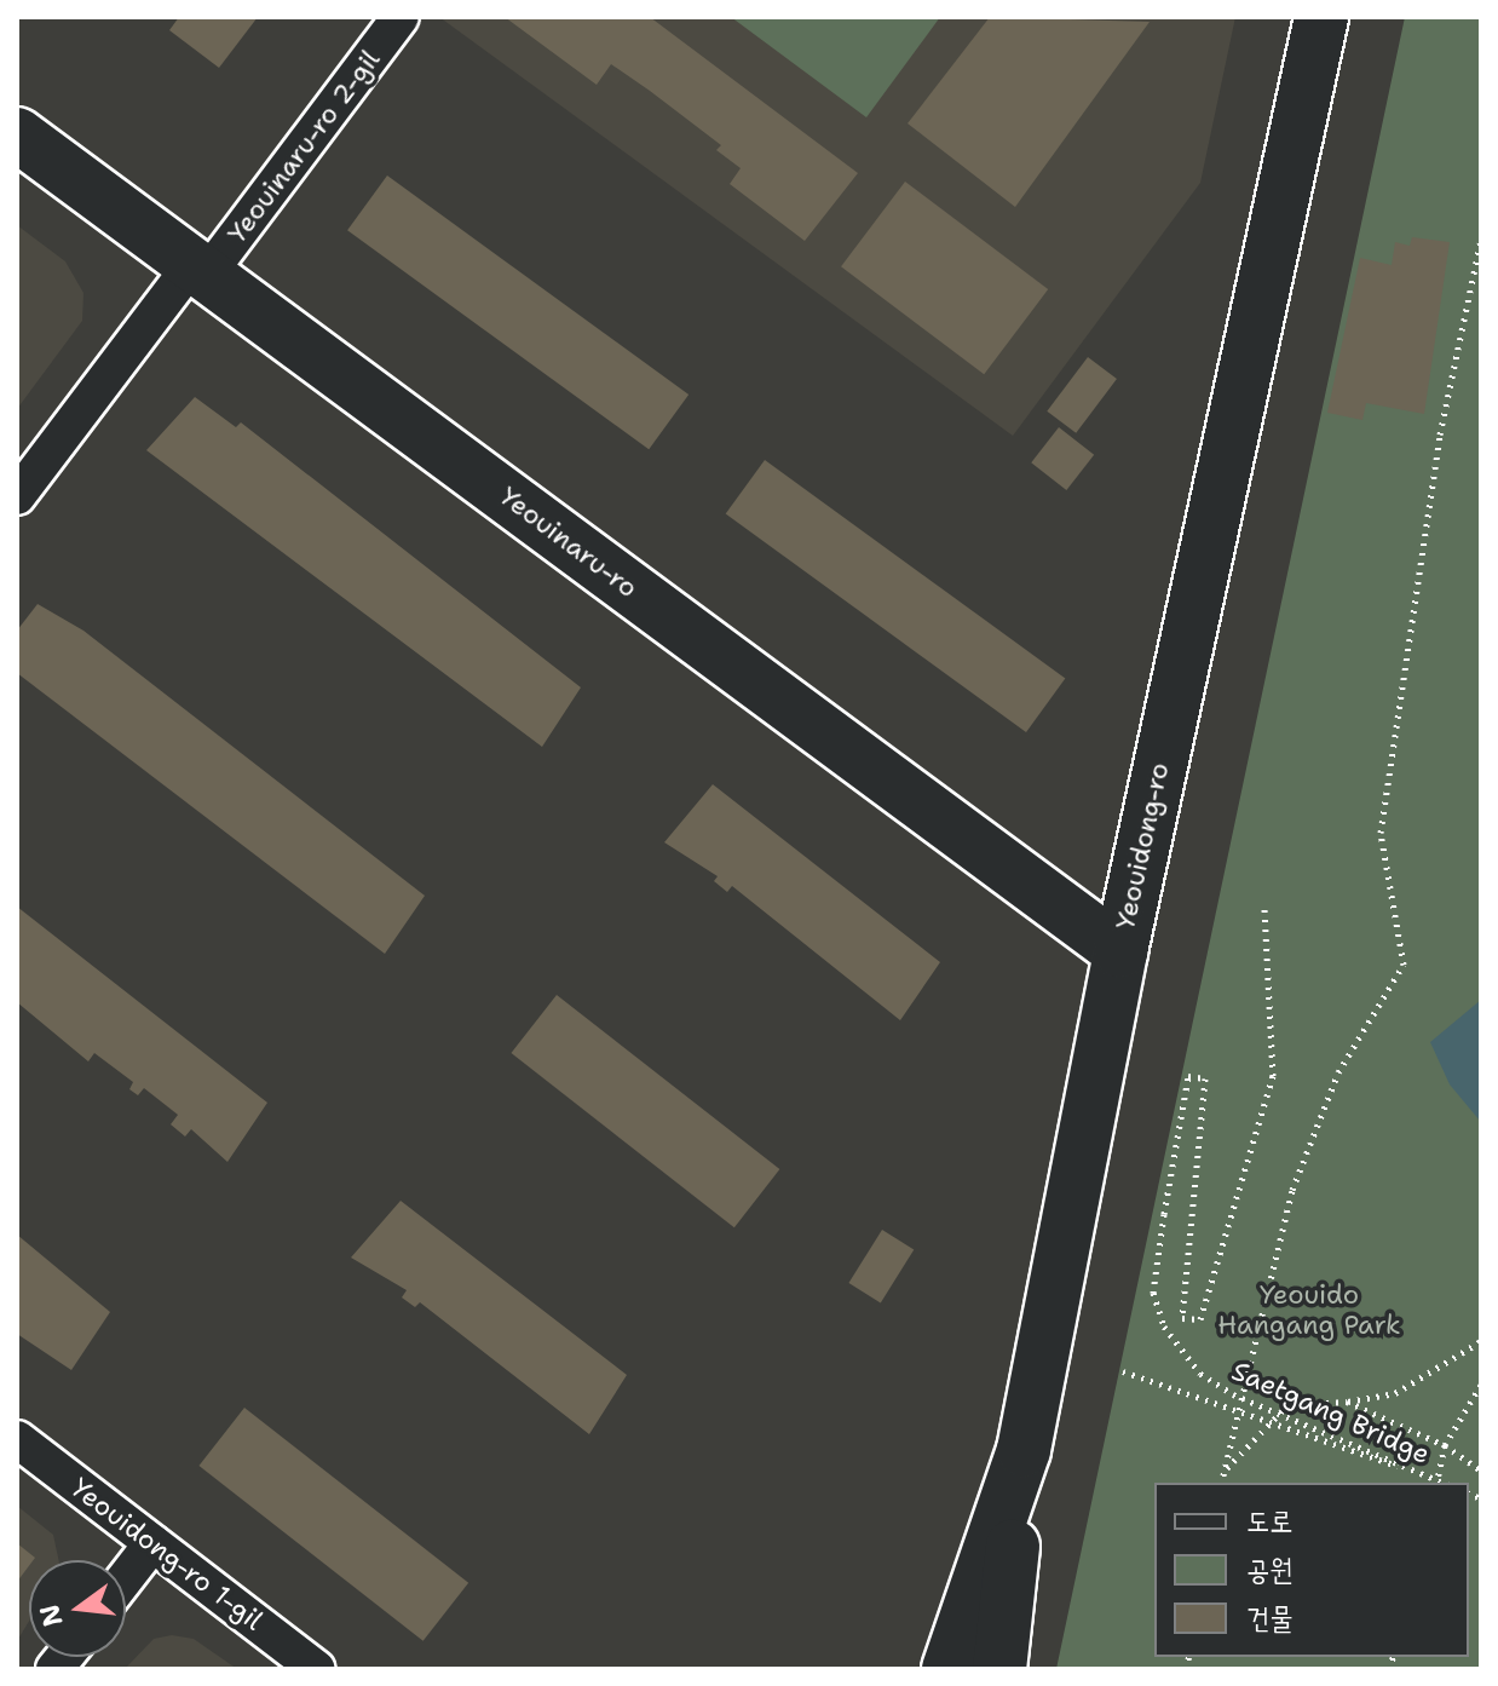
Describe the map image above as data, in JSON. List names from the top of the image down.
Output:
{
  "streets": {
    "main road": ["Yeouinaru-ro", "Yeouidong-ro"],
    "street": ["Yeouinaru-ro 2-gil", "Yeouidong-ro 1-gil"],
    "path": ["Saetgang Bridge"]
  },
  "crossings": [
    ["Yeouinaru-ro 2-gil", "Yeouinaru-ro"],
    ["Yeouinaru-ro", "Yeouidong-ro"]
  ],
  "parks": ["Yeouido Hangang Park"],
  "legend": ["도로", "공원", "건물"],
  "north": "left"
}
